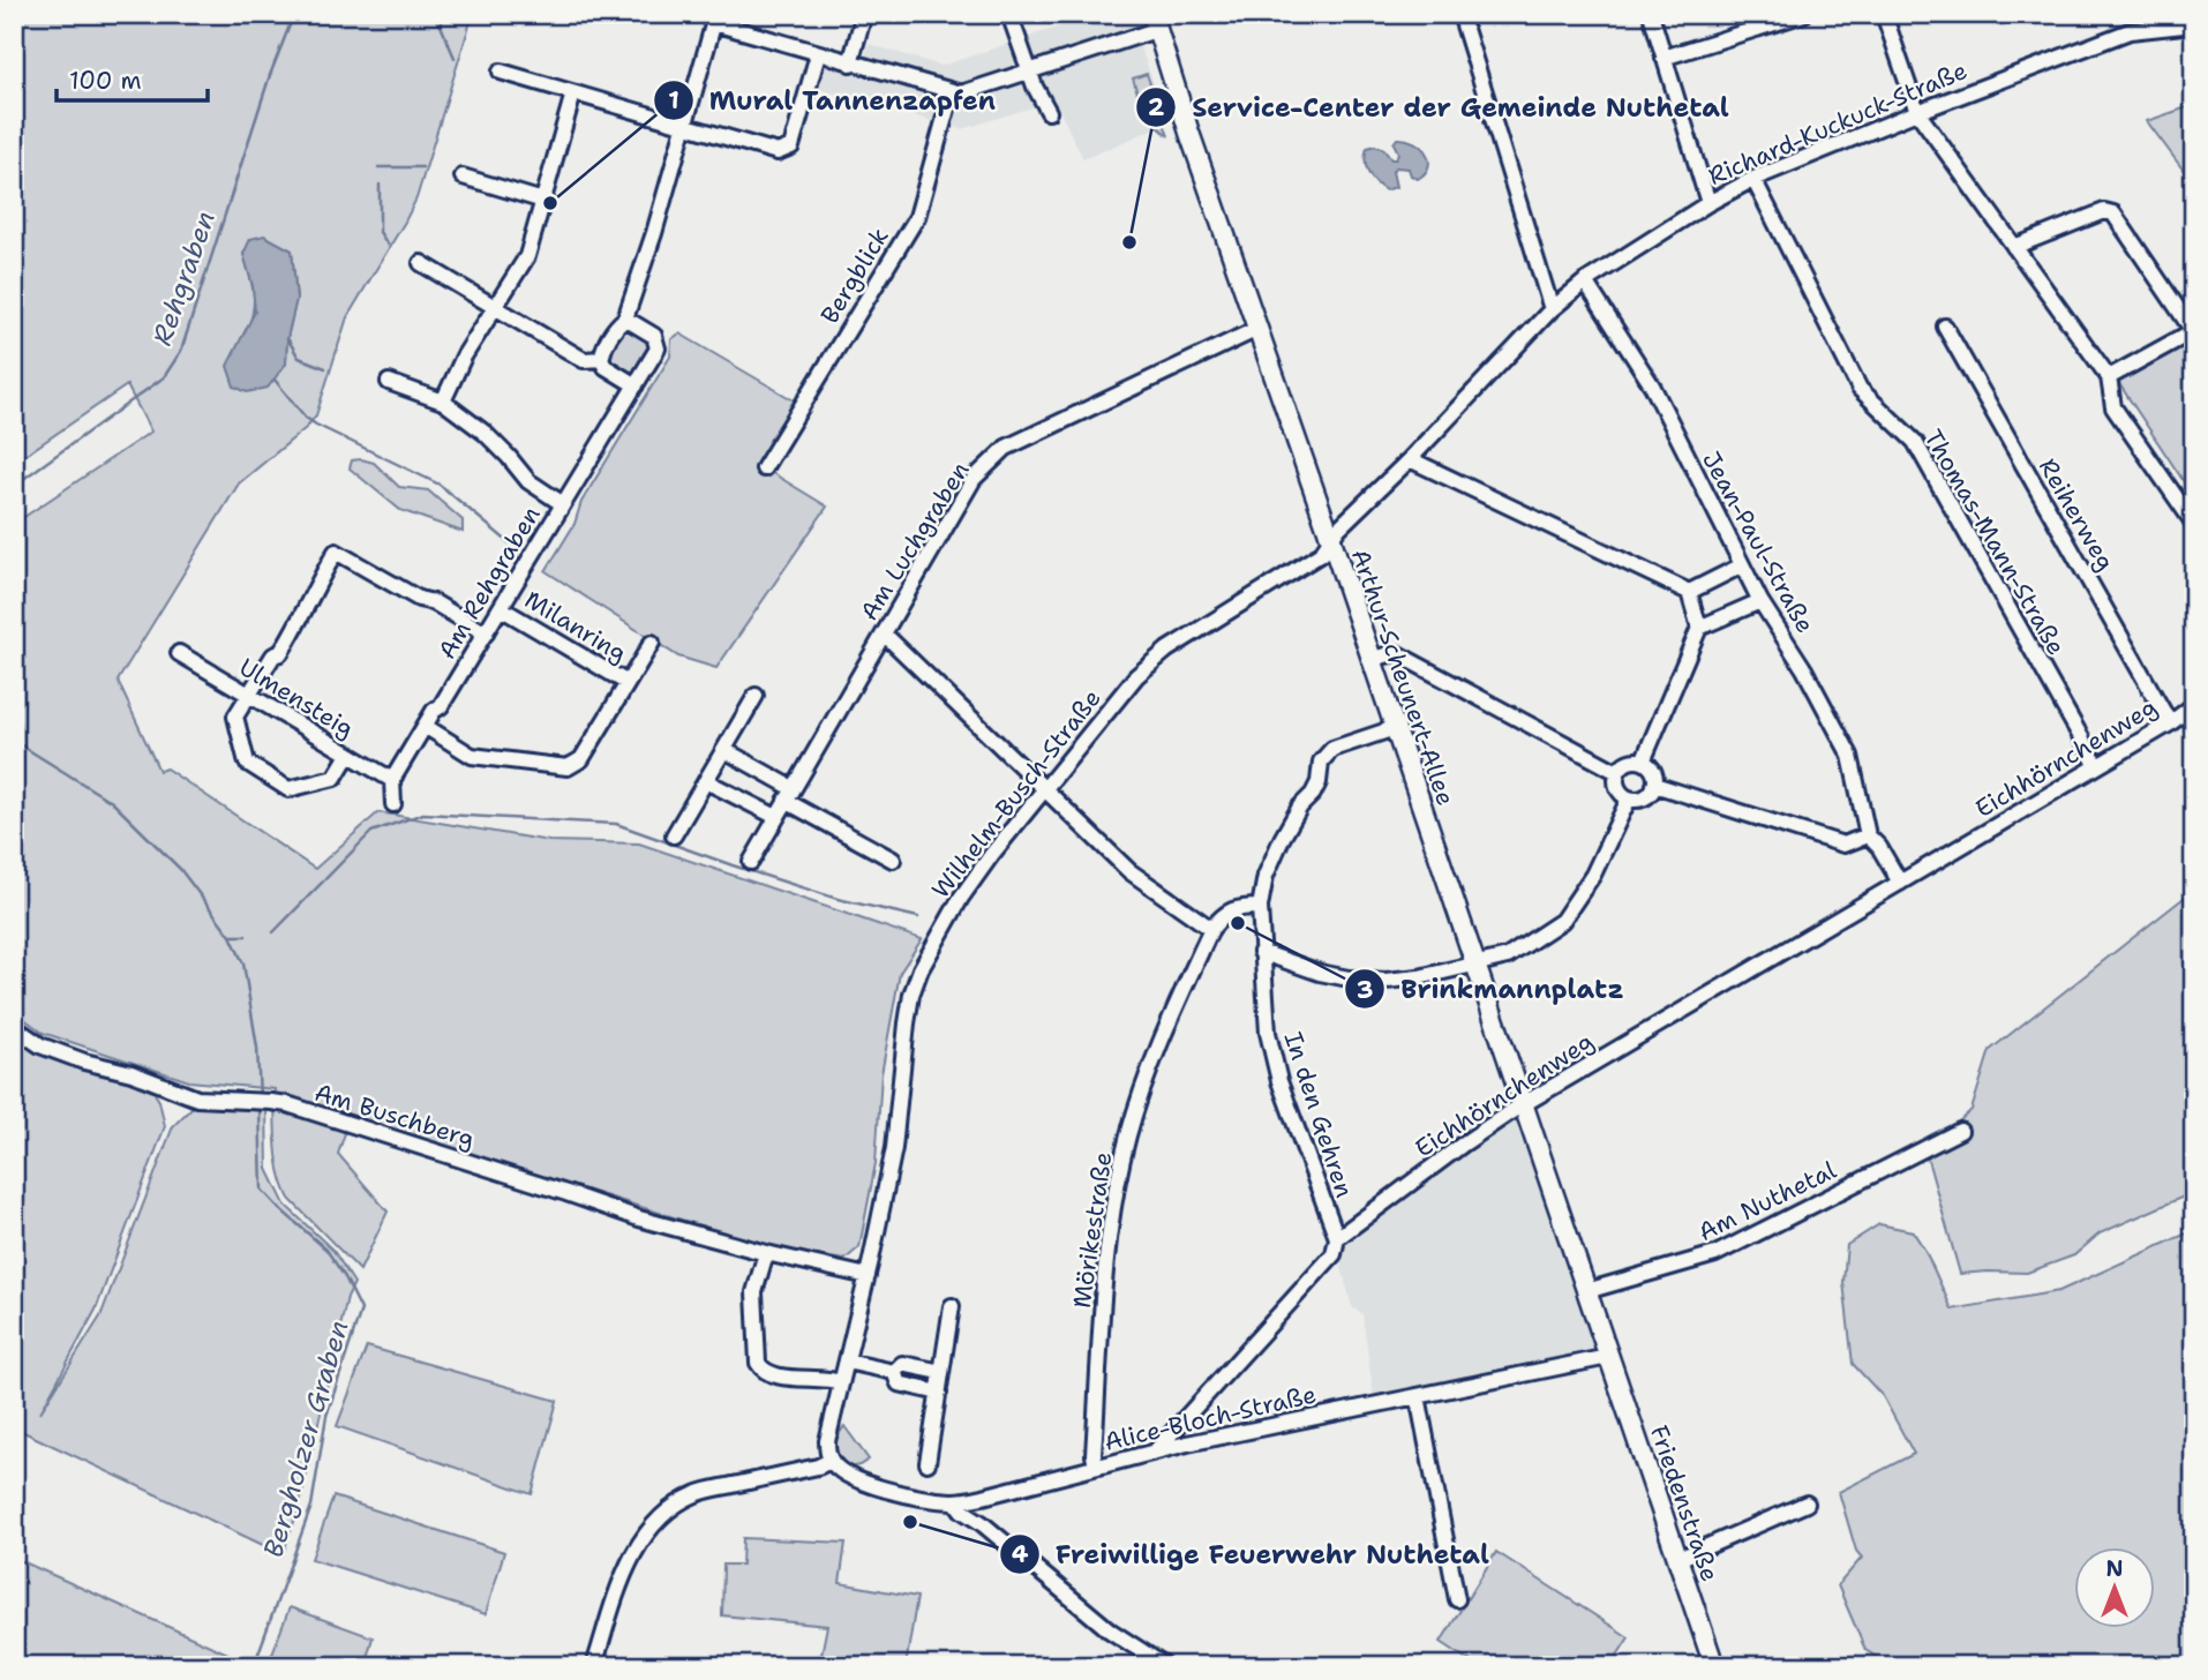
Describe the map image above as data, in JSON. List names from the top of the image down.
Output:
{
  "streets": {
    "main road": ["Arthur-Scheunert-Allee", "Friedenstraße"],
    "street": [
      "Richard-Kuckuck-Straße",
      "Bergblick",
      "Reiherweg",
      "Am Luchgraben",
      "Jean-Paul-Straße",
      "Thomas-Mann-Straße",
      "Am Rehgraben",
      "Milanring",
      "Ulmensteig",
      "Eichhörnchenweg",
      "Wilhelm-Busch-Straße",
      "In den Gehren",
      "Am Buschberg",
      "Am Nuthetal",
      "Mörikestraße",
      "Alice-Bloch-Straße"
    ]
  },
  "crossings": [
    ["Richard-Kuckuck-Straße", "Jean-Paul-Straße"],
    ["Richard-Kuckuck-Straße", "Thomas-Mann-Straße"],
    ["Richard-Kuckuck-Straße", "Arthur-Scheunert-Allee"],
    ["Richard-Kuckuck-Straße", "Wilhelm-Busch-Straße"],
    ["Reiherweg", "Eichhörnchenweg"],
    ["Am Luchgraben", "Arthur-Scheunert-Allee"],
    ["Thomas-Mann-Straße", "Eichhörnchenweg"],
    ["Am Rehgraben", "Milanring"],
    ["Am Rehgraben", "Ulmensteig"],
    ["Arthur-Scheunert-Allee", "Eichhörnchenweg"],
    ["Arthur-Scheunert-Allee", "Wilhelm-Busch-Straße"],
    ["Arthur-Scheunert-Allee", "In den Gehren"],
    ["Arthur-Scheunert-Allee", "Am Nuthetal"],
    ["Arthur-Scheunert-Allee", "Alice-Bloch-Straße"],
    ["Arthur-Scheunert-Allee", "Friedenstraße"],
    ["Eichhörnchenweg", "In den Gehren"],
    ["Eichhörnchenweg", "Alice-Bloch-Straße"],
    ["Wilhelm-Busch-Straße", "Am Buschberg"],
    ["Wilhelm-Busch-Straße", "Alice-Bloch-Straße"],
    ["Mörikestraße", "Alice-Bloch-Straße"],
    ["Alice-Bloch-Straße", "Friedenstraße"]
  ],
  "water": ["Rehgraben", "Bergholzer Graben"],
  "places": [
    "Mural Tannenzapfen",
    "Service-Center der Gemeinde Nuthetal",
    "Brinkmannplatz",
    "Freiwillige Feuerwehr Nuthetal"
  ],
  "scale_bar": "100 m",
  "north": "top"
}
